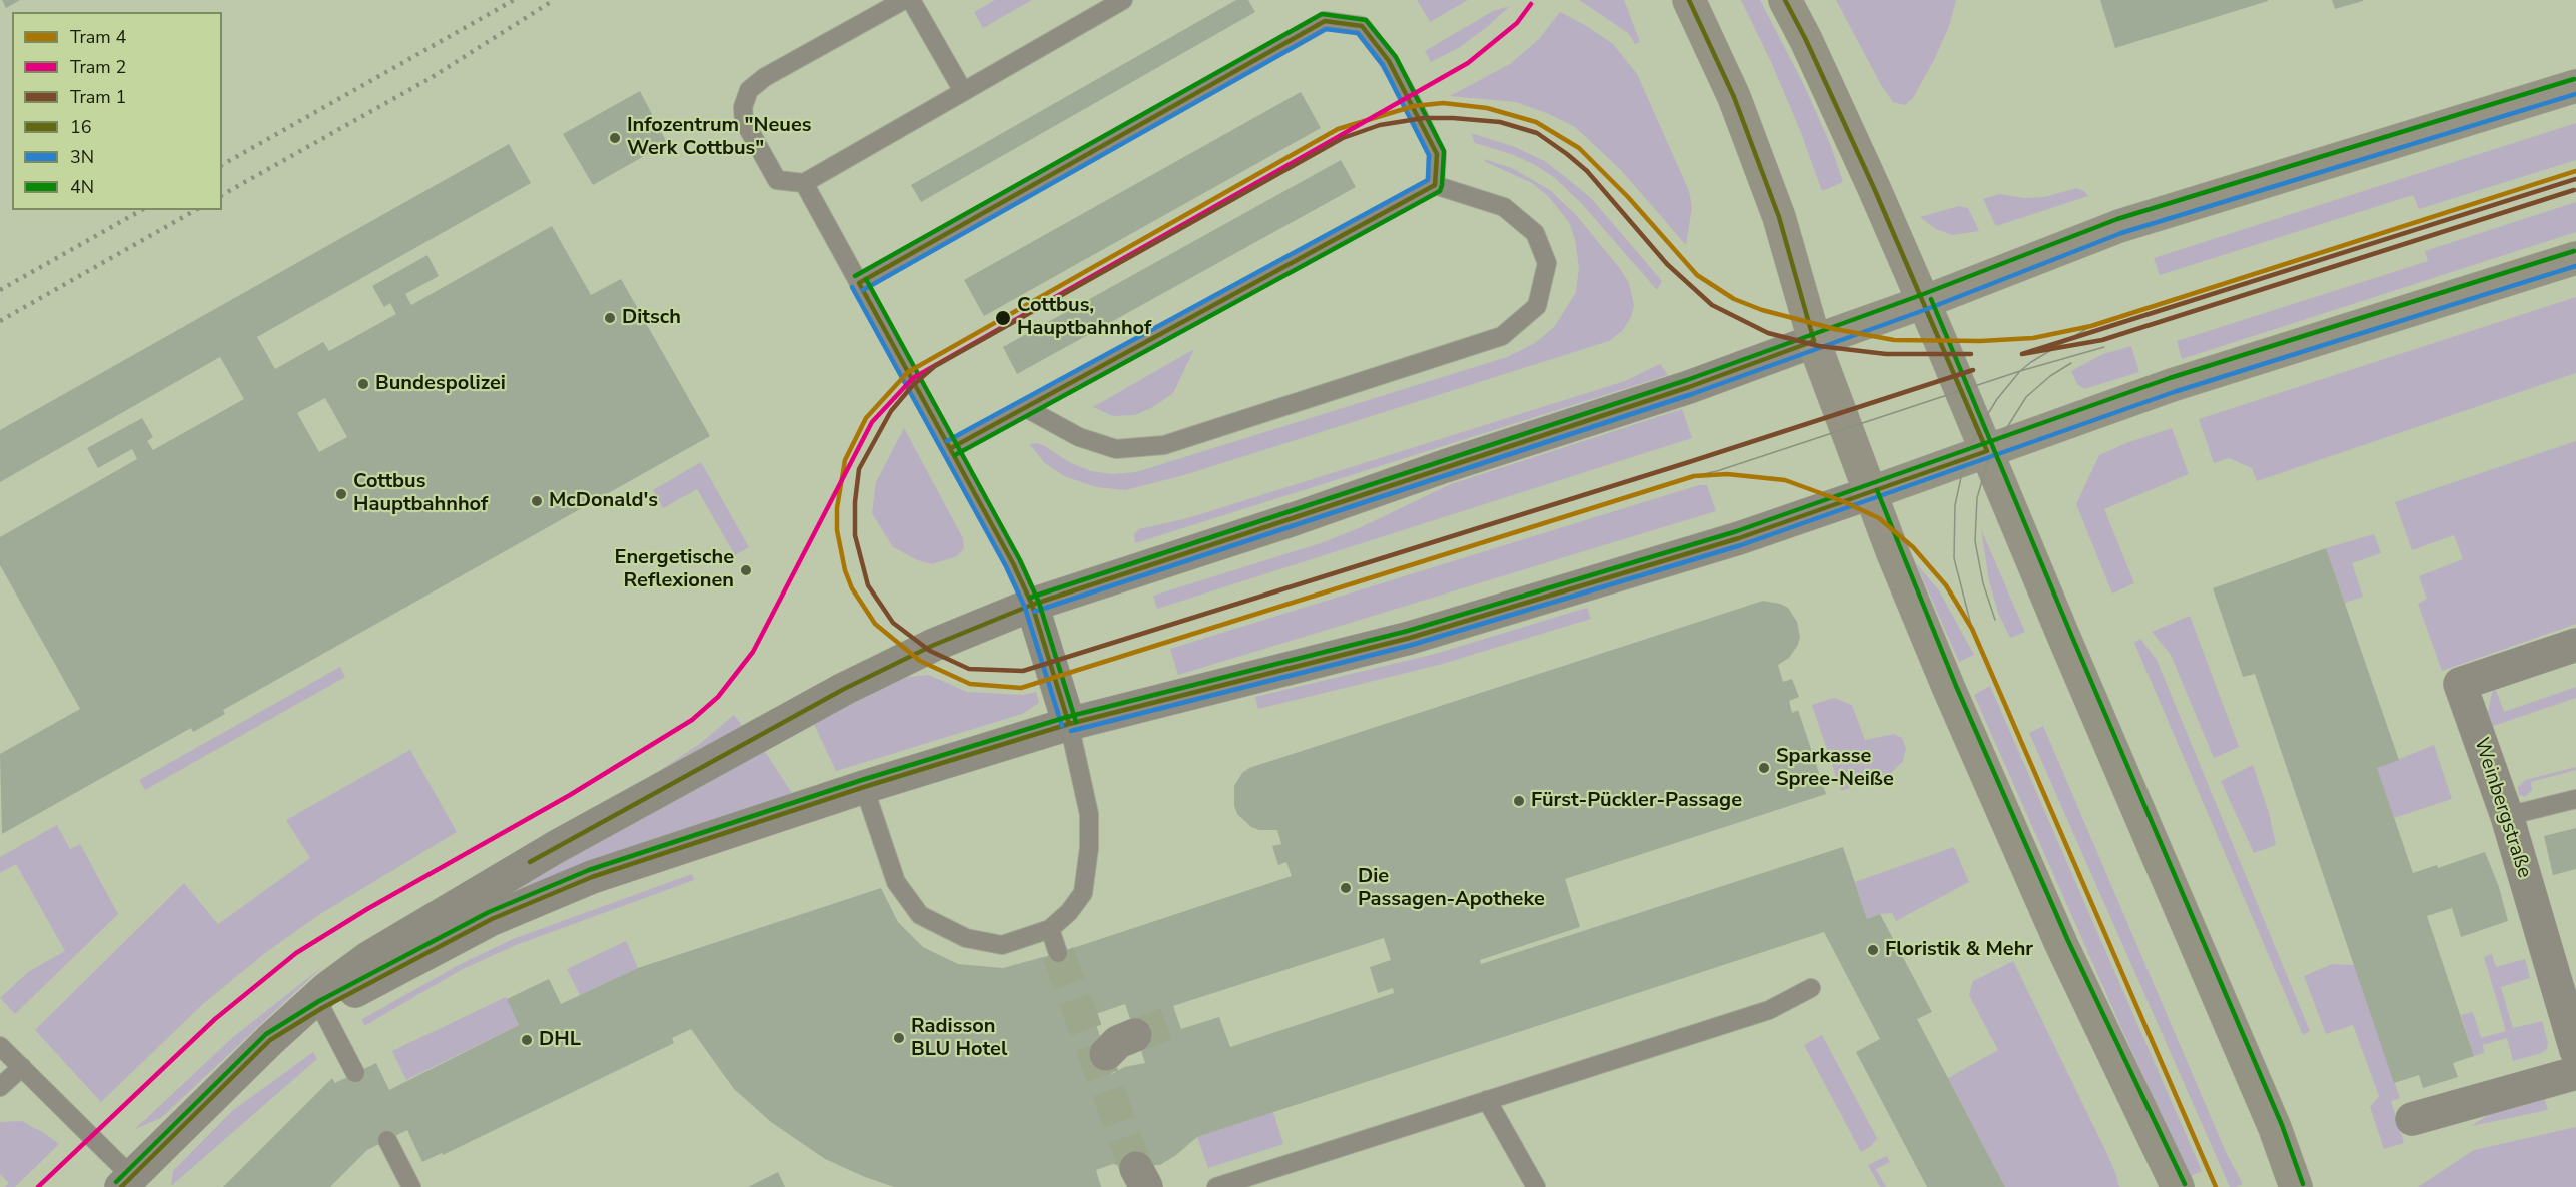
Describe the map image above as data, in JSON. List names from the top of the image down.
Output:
{
  "streets": {
    "street": ["Weinbergstraße"]
  },
  "places": [
    "Infozentrum \"Neues Werk Cottbus\"",
    "Ditsch",
    "Cottbus, Hauptbahnhof",
    "Bundespolizei",
    "Cottbus Hauptbahnhof",
    "McDonald's",
    "Energetische Reflexionen",
    "Sparkasse Spree-Neiße",
    "Fürst-Pückler-Passage",
    "Die Passagen-Apotheke",
    "Floristik & Mehr",
    "Radisson BLU Hotel",
    "DHL"
  ],
  "lines": [
    "transit line 16",
    "tram line 2",
    "transit line 4N",
    "transit line 3N",
    "tram line 4",
    "tram line 1"
  ],
  "legend": [
    "Tram 4",
    "Tram 2",
    "Tram 1",
    "16",
    "3N",
    "4N"
  ]
}
